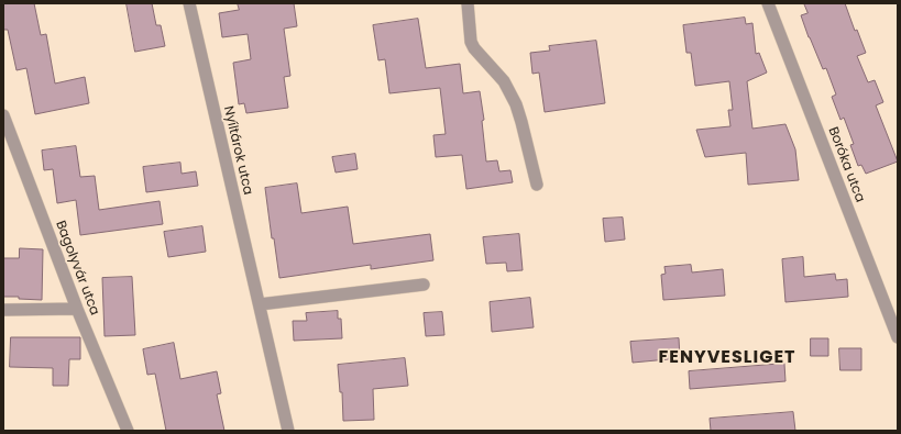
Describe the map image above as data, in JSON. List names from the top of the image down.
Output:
{
  "streets": {
    "street": ["Nyíltárok utca", "Boróka utca", "Bagolyvár utca"]
  },
  "districts": ["FENYVESLIGET"]
}
